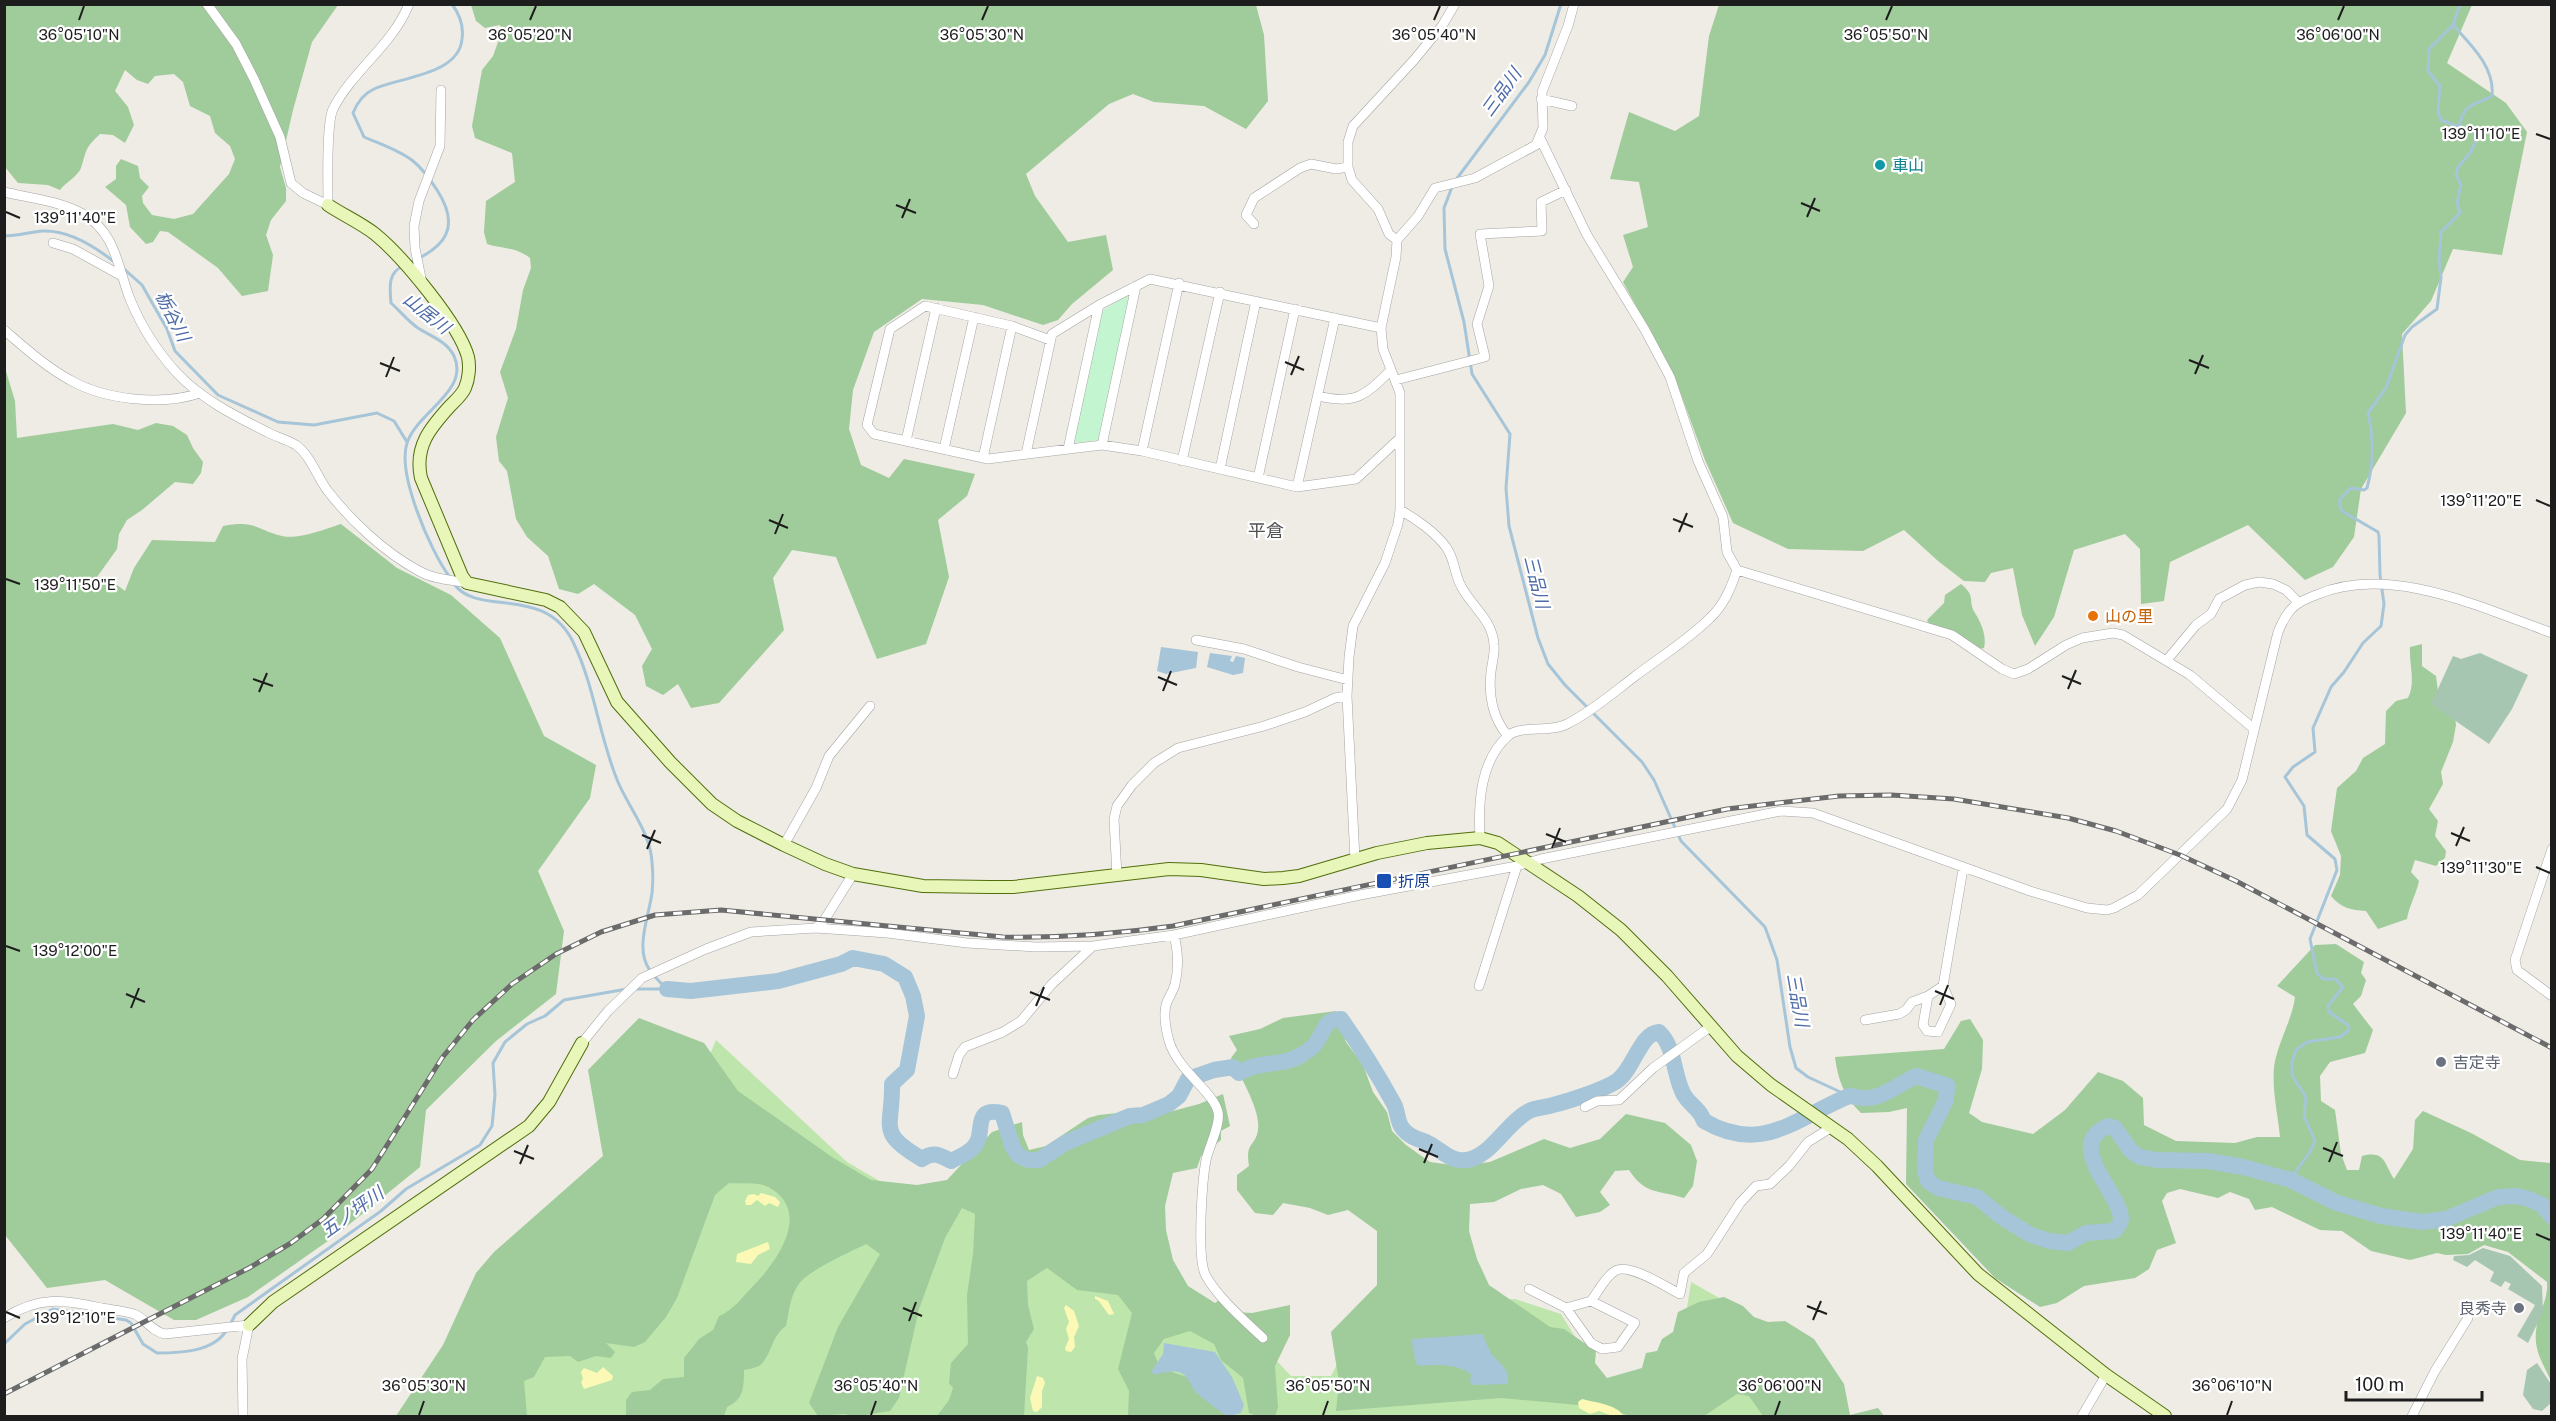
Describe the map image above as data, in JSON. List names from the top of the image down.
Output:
{
  "districts": ["平倉"],
  "water": [
    "三品川",
    "山居川",
    "栃谷川",
    "五ノ坪川"
  ],
  "places": {
    "other": [
      "車山",
      "山の里",
      "吉定寺",
      "良秀寺"
    ],
    "transit": ["折原"]
  },
  "scale_bar": "100 m",
  "coordinates": [
    "36°05'10\"N",
    "36°05'20\"N",
    "36°05'40\"N",
    "36°05'50\"N",
    "36°05'30\"N",
    "36°06'00\"N",
    "139°11'10\"E",
    "139°11'40\"E",
    "139°11'20\"E",
    "139°11'50\"E",
    "139°11'30\"E",
    "139°12'00\"E",
    "139°12'10\"E",
    "36°06'10\"N"
  ]
}
